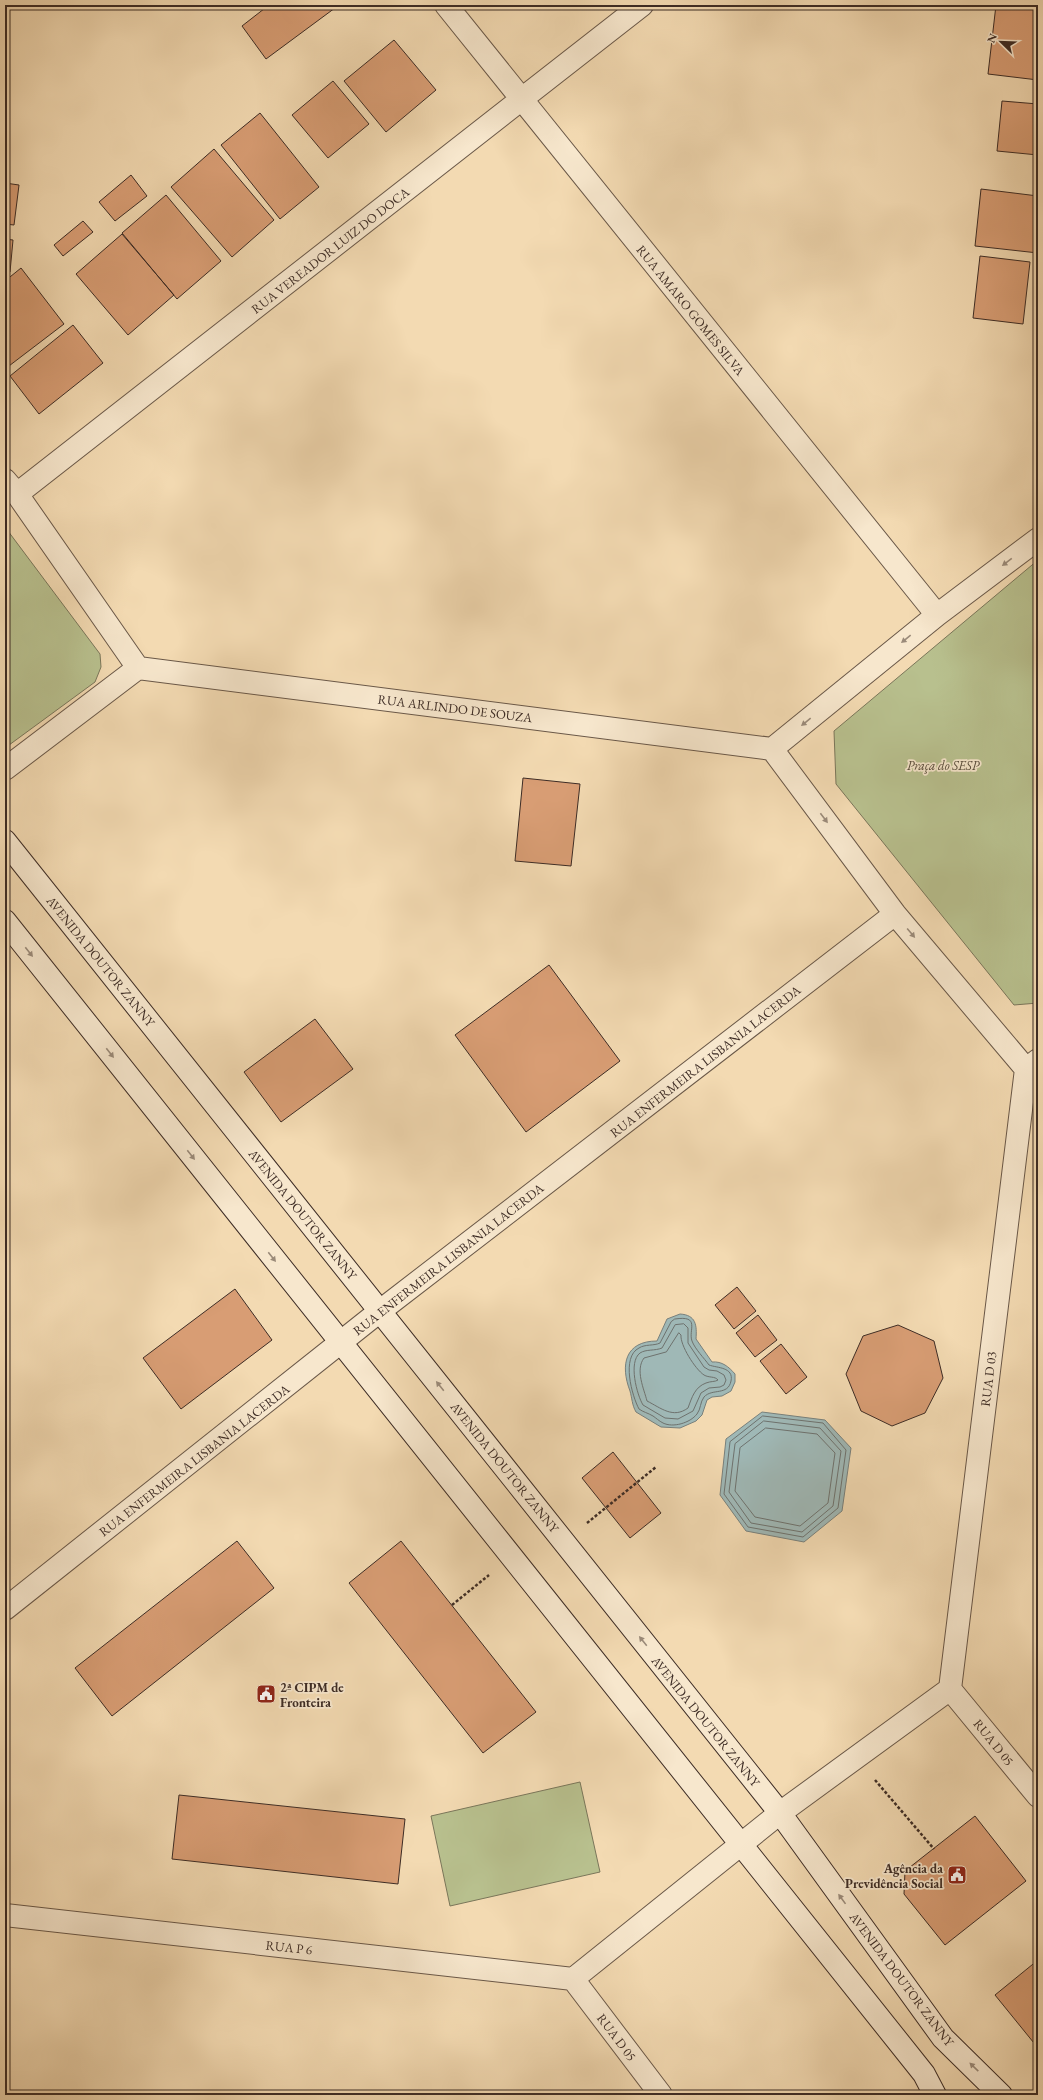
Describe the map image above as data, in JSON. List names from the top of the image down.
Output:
{
  "streets": {
    "street": [
      "RUA VEREADOR LUIZ DO DOCA",
      "RUA AMARO GOMES SILVA",
      "RUA ARLINDO DE SOUZA",
      "AVENIDA DOUTOR ZANNY",
      "RUA ENFERMEIRA LISBANIA LACERDA",
      "RUA D 03",
      "RUA D 05",
      "RUA P 6"
    ]
  },
  "crossings": [
    ["RUA VEREADOR LUIZ DO DOCA", "RUA AMARO GOMES SILVA"],
    ["AVENIDA DOUTOR ZANNY", "RUA ENFERMEIRA LISBANIA LACERDA"],
    ["RUA D 03", "RUA D 05"],
    ["RUA D 05", "RUA P 6"]
  ],
  "parks": ["Praça do SESP"],
  "places": {
    "public building": ["2ª CIPM de Fronteira", "Agência da Previdência Social"]
  },
  "north": "top left"
}
